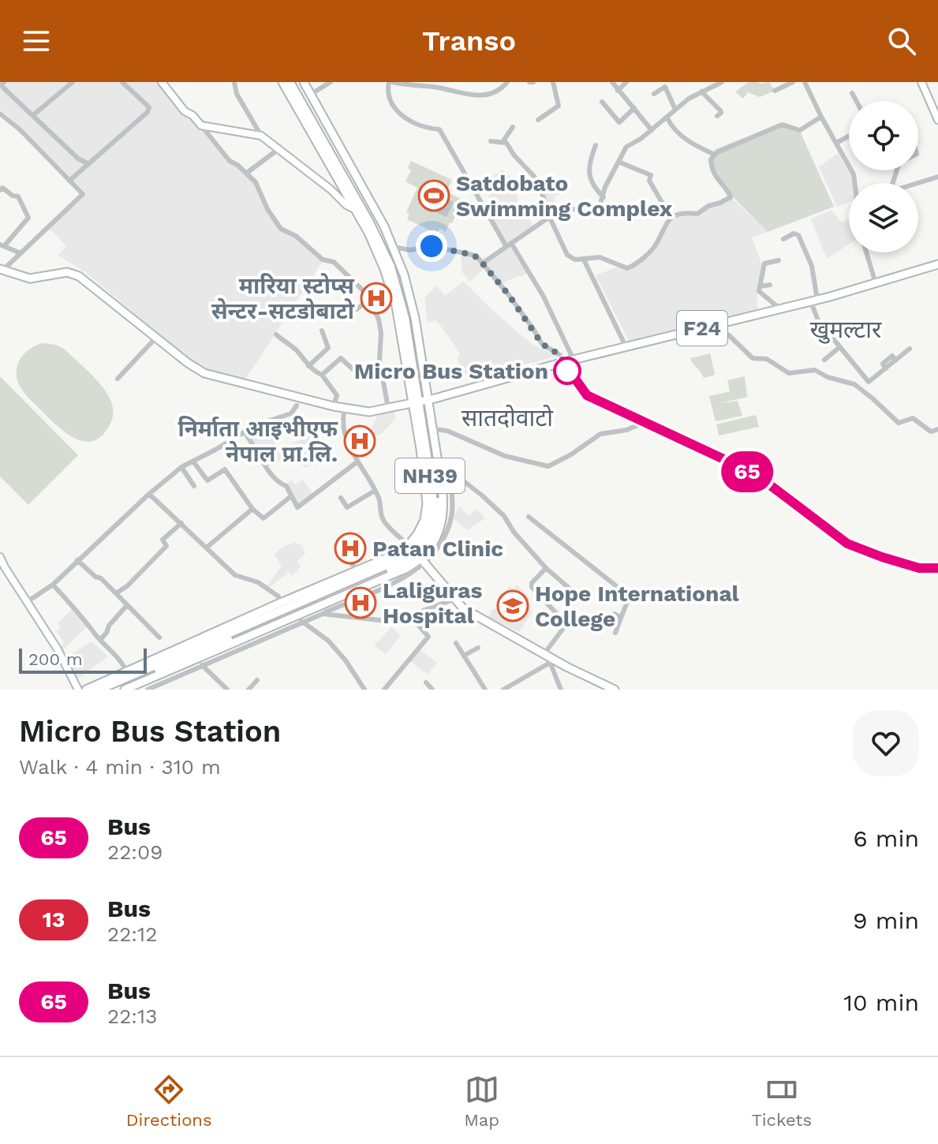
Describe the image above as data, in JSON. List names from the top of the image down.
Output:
{
  "streets": {
    "highway": ["NH39"],
    "main road": ["F24"]
  },
  "crossings": [
    ["F24", "NH39"]
  ],
  "districts": ["खुमल्टार", "सातदोवाटो"],
  "places": {
    "sports": ["Satdobato Swimming Complex"],
    "hospital": [
      "मारिया स्टोप्स सेन्टर-सटडोबाटो",
      "निर्माता आइभीएफ नेपाल प्रा.लि.",
      "Patan Clinic",
      "Laliguras Hospital"
    ],
    "other": ["Micro Bus Station"],
    "school or university": ["Hope International College"]
  },
  "lines": ["bus line 65"],
  "scale_bar": "200 m",
  "page": {
    "header": "Transo",
    "on_map": "65",
    "scale": "200 m",
    "heading": ["Micro Bus Station", "Walk · 4 min · 310 m"],
    "list": [
      {
        "mark": "65",
        "name": "Bus",
        "note": "22:09",
        "value": "6 min"
      },
      {
        "mark": "13",
        "name": "Bus",
        "note": "22:12",
        "value": "9 min"
      },
      {
        "mark": "65",
        "name": "Bus",
        "note": "22:13",
        "value": "10 min"
      }
    ],
    "tabs": ["Directions", "Map", "Tickets"]
  }
}
